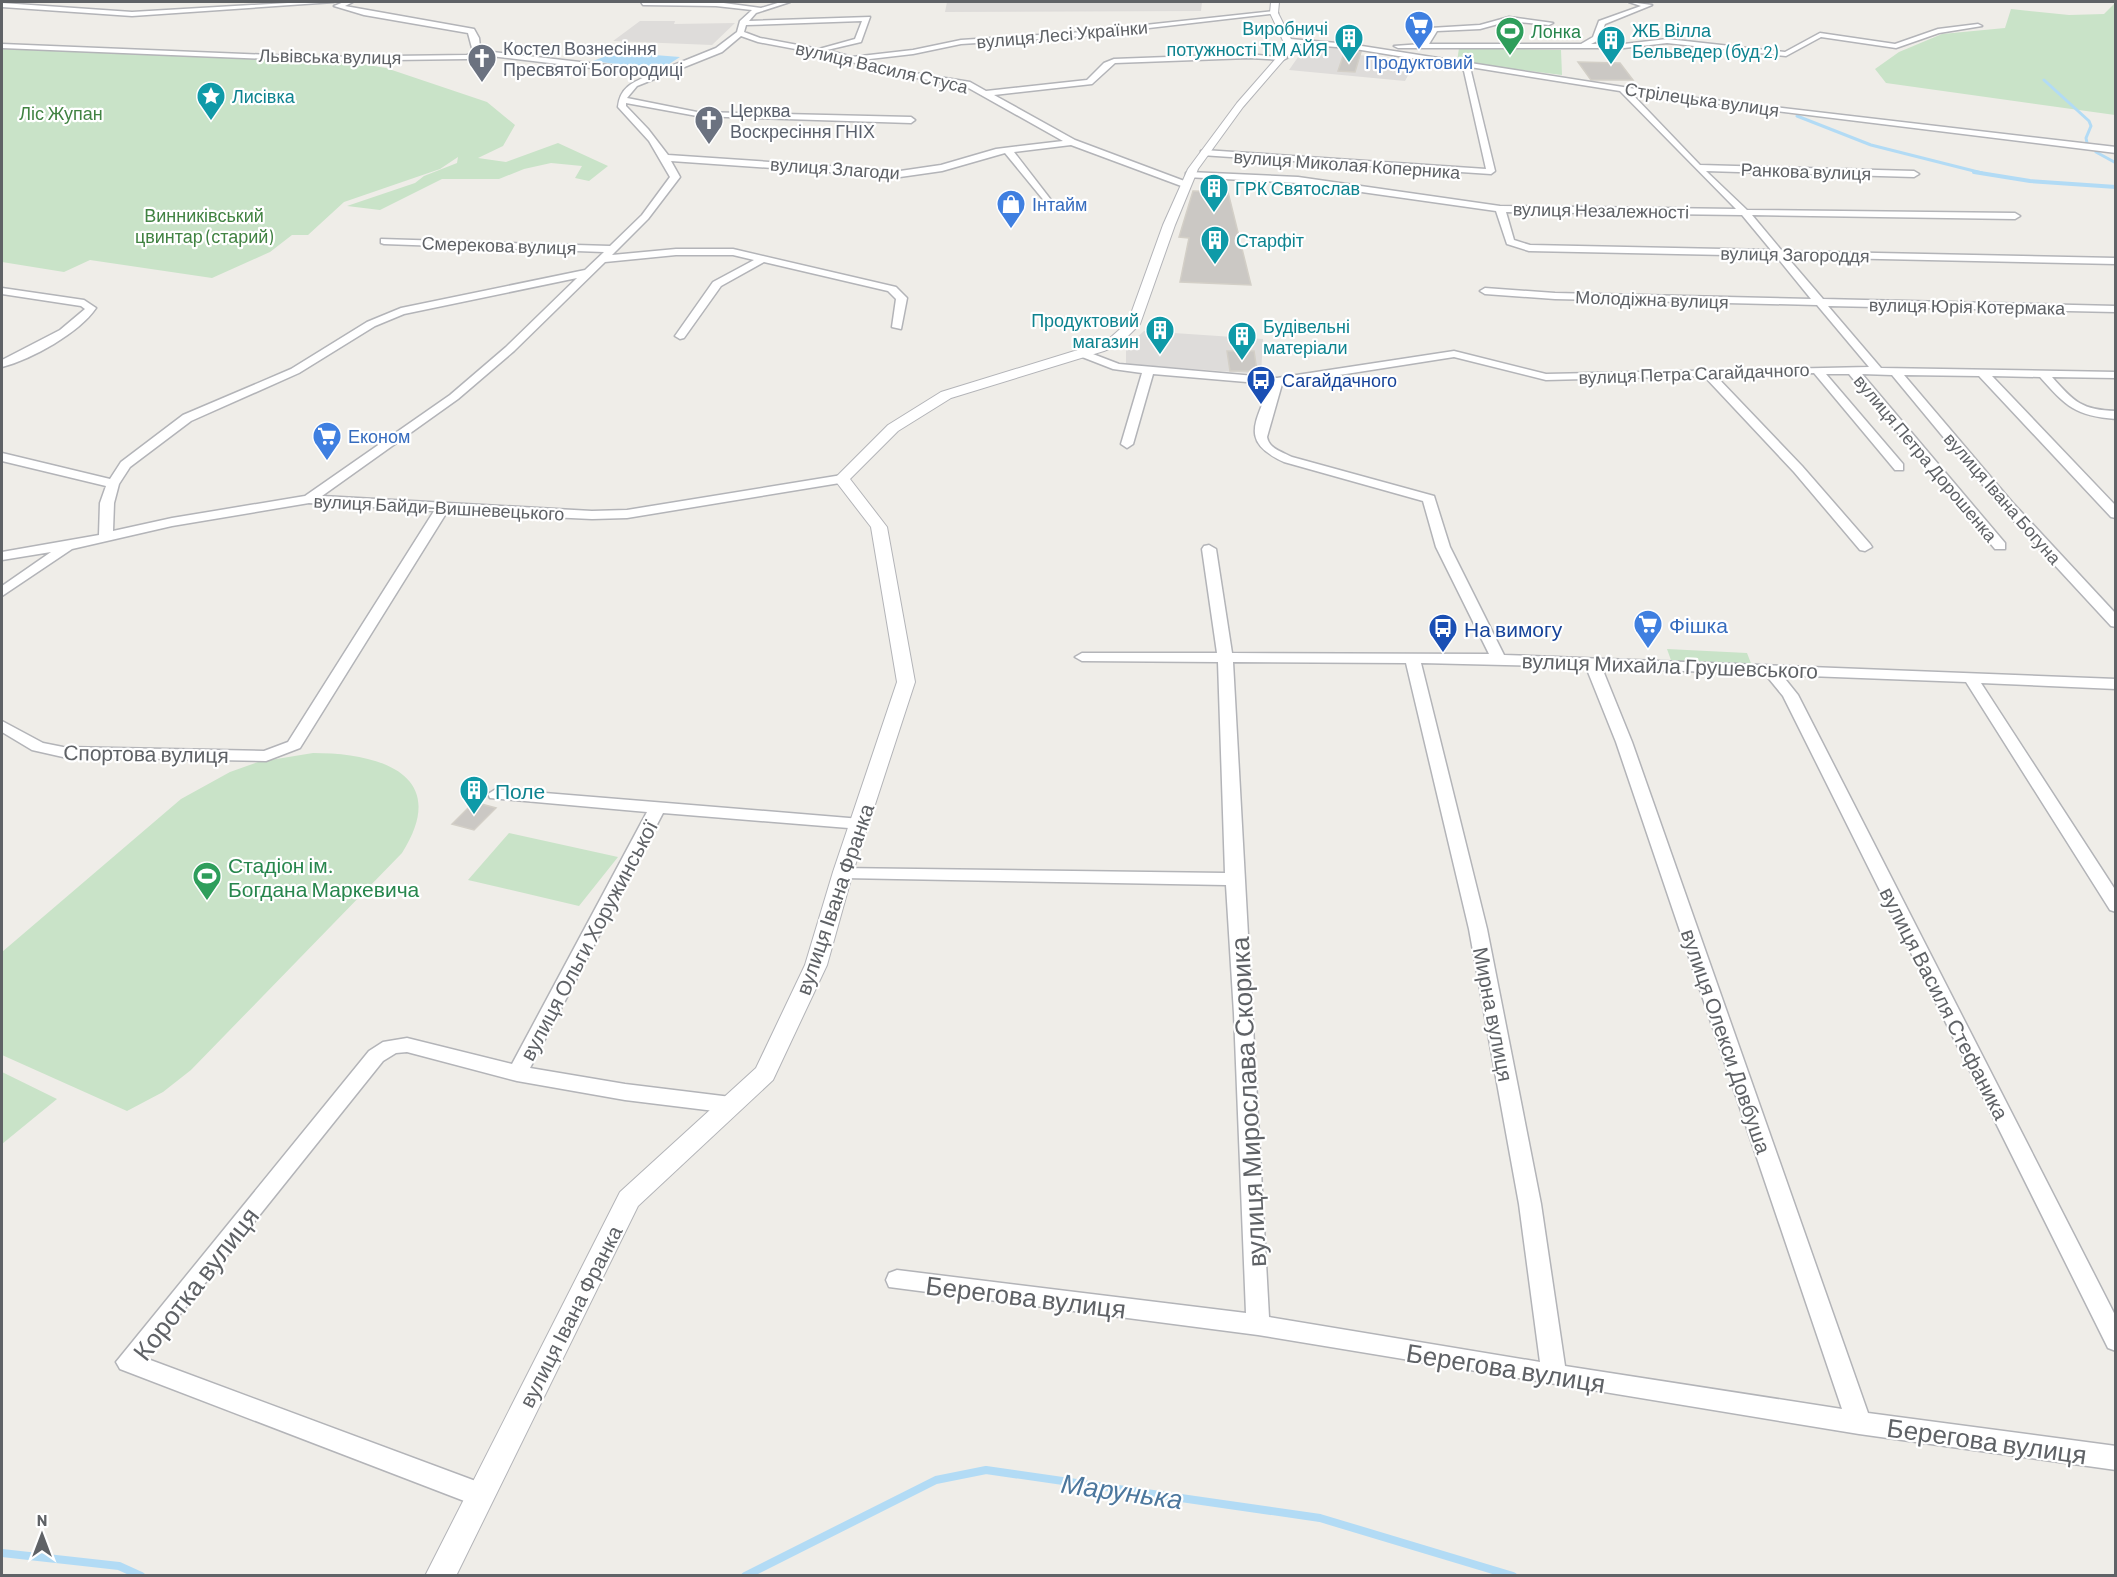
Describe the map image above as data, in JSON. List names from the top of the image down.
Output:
{
  "streets": {
    "street": [
      "вулиця Лесі Українки",
      "Львівська вулиця",
      "вулиця Василя Стуса",
      "Стрілецька вулиця",
      "вулиця Миколая Коперника",
      "вулиця Злагоди",
      "Ранкова вулиця",
      "вулиця Незалежності",
      "Смерекова вулиця",
      "вулиця Загороддя",
      "Молодіжна вулиця",
      "вулиця Юрія Котермака",
      "вулиця Петра Сагайдачного",
      "вулиця Петра Дорошенка",
      "вулиця Івана Богуна",
      "вулиця Байди-Вишневецького",
      "вулиця Михайла Грушевського",
      "Спортова вулиця",
      "вулиця Івана Франка",
      "вулиця Ольги Хоружинської",
      "вулиця Василя Стефаника",
      "Мирна вулиця",
      "вулиця Олекси Довбуша",
      "вулиця Мирослава Скорика",
      "Коротка вулиця",
      "Берегова вулиця"
    ]
  },
  "crossings": [
    ["вулиця Лесі Українки", "вулиця Василя Стуса"],
    ["вулиця Василя Стуса", "вулиця Злагоди"],
    ["вулиця Василя Стуса", "вулиця Незалежності"],
    ["Стрілецька вулиця", "вулиця Миколая Коперника"],
    ["вулиця Незалежності", "вулиця Загороддя"],
    ["Молодіжна вулиця", "вулиця Юрія Котермака"],
    ["вулиця Петра Сагайдачного", "вулиця Петра Дорошенка"],
    ["вулиця Петра Сагайдачного", "вулиця Івана Богуна"],
    ["вулиця Байди-Вишневецького", "Спортова вулиця"],
    ["вулиця Байди-Вишневецького", "вулиця Івана Франка"],
    ["вулиця Михайла Грушевського", "вулиця Василя Стефаника"],
    ["вулиця Михайла Грушевського", "Мирна вулиця"],
    ["вулиця Михайла Грушевського", "вулиця Олекси Довбуша"],
    ["вулиця Михайла Грушевського", "вулиця Мирослава Скорика"],
    ["вулиця Івана Франка", "вулиця Ольги Хоружинської"],
    ["вулиця Івана Франка", "Коротка вулиця"],
    ["вулиця Ольги Хоружинської", "Коротка вулиця"],
    ["Мирна вулиця", "Берегова вулиця"],
    ["вулиця Олекси Довбуша", "Берегова вулиця"],
    ["вулиця Мирослава Скорика", "Берегова вулиця"]
  ],
  "water": ["Марунька"],
  "parks": ["Ліс Жупан", "Винниківський цвинтар (старий)"],
  "places": {
    "supermarket": ["Продуктовий", "Економ", "Фішка"],
    "sports": ["Лонка", "Стадіон ім. Богдана Маркевича"],
    "building": [
      "Виробничі потужності ТМ АЙЯ",
      "ЖБ Вілла Бельведер (буд 2)",
      "ГРК Святослав",
      "Старфіт",
      "Продуктовий магазин",
      "Будівельні матеріали",
      "Поле"
    ],
    "church": ["Костел Вознесіння Пресвятої Богородиці", "Церква Воскресіння ГНІХ"],
    "place": ["Лисівка"],
    "shop": ["Інтайм"],
    "bus stop": ["Сагайдачного", "На вимогу"]
  },
  "north": "top"
}
